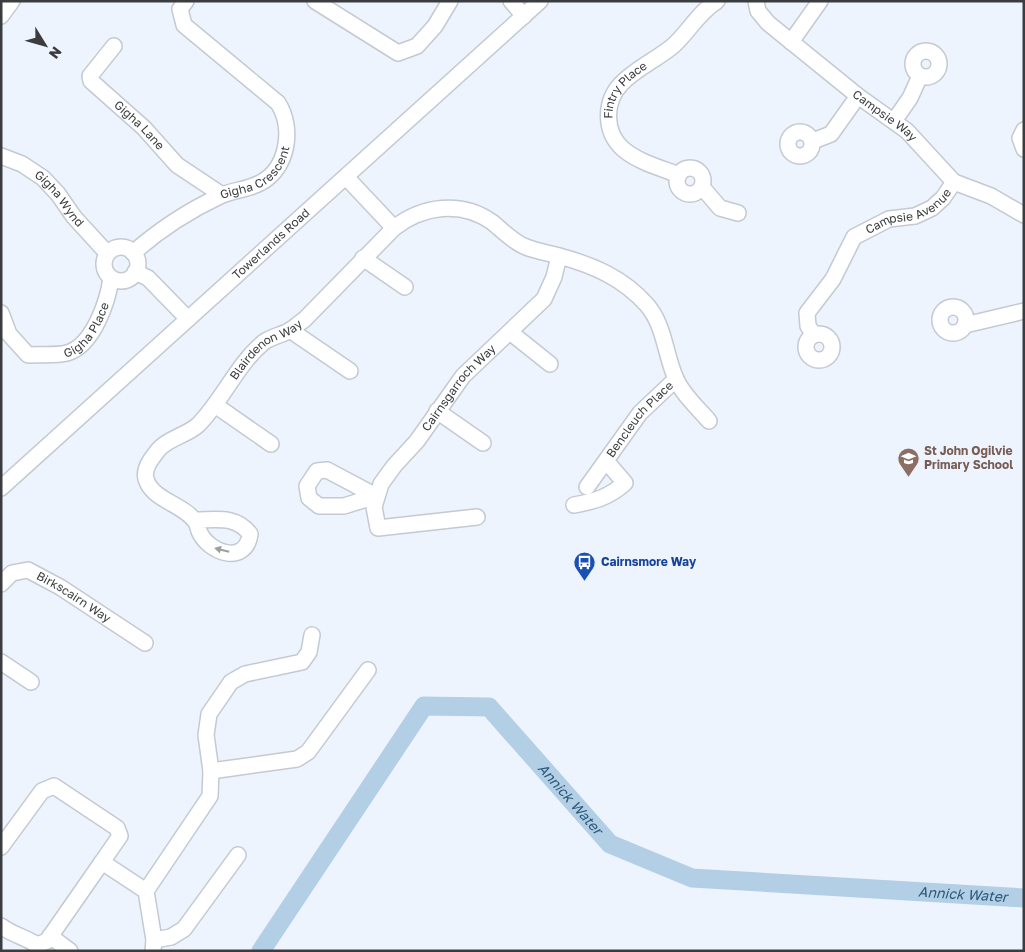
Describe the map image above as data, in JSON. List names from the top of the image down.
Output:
{
  "streets": {
    "street": [
      "Fintry Place",
      "Campsie Way",
      "Gigha Lane",
      "Gigha Crescent",
      "Gigha Wynd",
      "Campsie Avenue",
      "Towerlands Road",
      "Gigha Place",
      "Blairdenon Way",
      "Cairnsgarroch Way",
      "Bencleuch Place",
      "Birkscairn Way"
    ]
  },
  "crossings": [
    ["Campsie Way", "Campsie Avenue"],
    ["Gigha Lane", "Gigha Crescent"],
    ["Gigha Crescent", "Gigha Wynd"],
    ["Gigha Crescent", "Gigha Place"],
    ["Gigha Wynd", "Gigha Place"]
  ],
  "water": ["Annick Water"],
  "places": {
    "school or university": ["St John Ogilvie Primary School"],
    "bus stop": ["Cairnsmore Way"]
  },
  "north": "bottom right"
}
